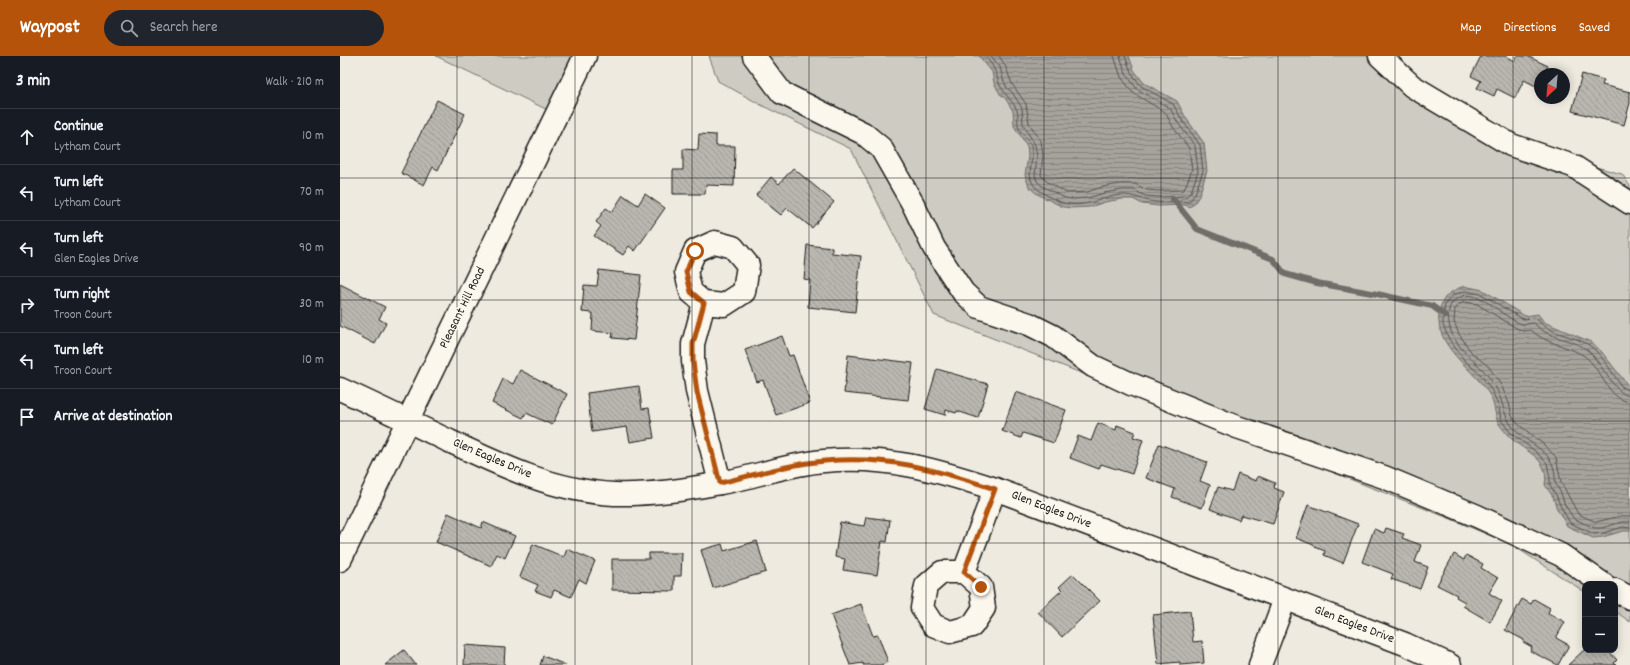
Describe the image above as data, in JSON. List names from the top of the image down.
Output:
{
  "streets": {
    "street": ["Pleasant Hill Road", "Glen Eagles Drive"]
  },
  "crossings": [
    ["Pleasant Hill Road", "Glen Eagles Drive"]
  ],
  "north": "bottom left",
  "page": {
    "header": "Waypost",
    "search": "Search here",
    "nav": ["Map", "Directions", "Saved"],
    "heading": ["3 min", "Walk · 210 m"],
    "list": [
      ["Continue", "Lytham Court", "10 m"],
      ["Turn left", "Lytham Court", "70 m"],
      ["Turn left", "Glen Eagles Drive", "90 m"],
      ["Turn right", "Troon Court", "30 m"],
      ["Turn left", "Troon Court", "10 m"],
      "Arrive at destination"
    ],
    "map_buttons": ["+", "−"]
  }
}
